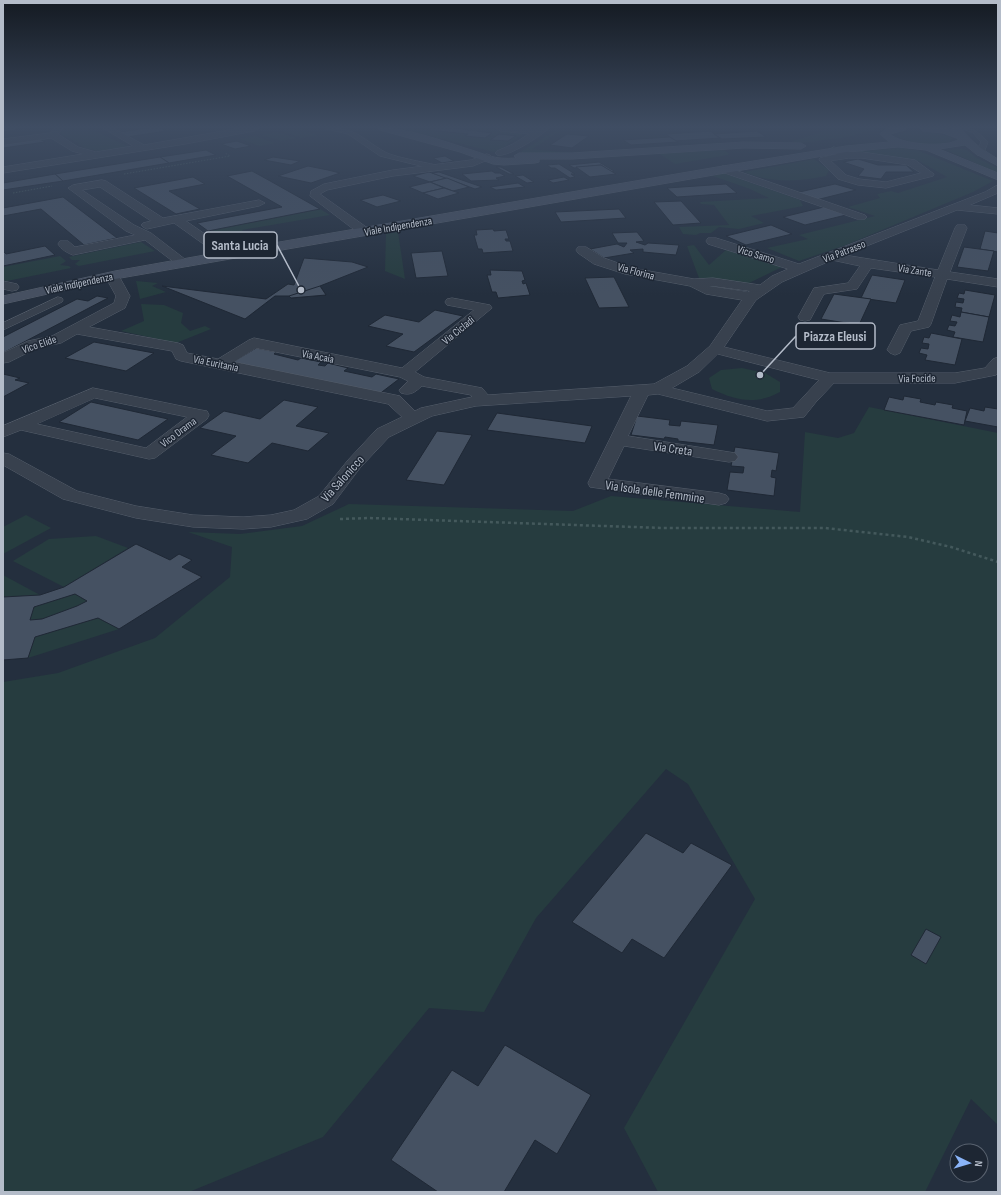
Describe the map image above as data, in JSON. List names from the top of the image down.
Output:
{
  "streets": {
    "street": [
      "Viale Indipendenza",
      "Via Patrasso",
      "Vico Samo",
      "Via Zante",
      "Via Florina",
      "Via Cicladi",
      "Vico Elide",
      "Via Acaia",
      "Via Euritania",
      "Via Focide",
      "Vico Drama",
      "Via Creta",
      "Via Salonicco",
      "Via Isola delle Femmine"
    ]
  },
  "crossings": [
    ["Via Patrasso", "Vico Samo"],
    ["Via Patrasso", "Via Zante"],
    ["Via Patrasso", "Via Florina"],
    ["Via Patrasso", "Via Focide"],
    ["Via Patrasso", "Via Salonicco"],
    ["Via Patrasso", "Via Isola delle Femmine"],
    ["Via Cicladi", "Via Acaia"],
    ["Vico Elide", "Via Euritania"],
    ["Via Acaia", "Via Euritania"],
    ["Via Acaia", "Via Salonicco"],
    ["Via Creta", "Via Isola delle Femmine"],
    ["Via Salonicco", "Via Isola delle Femmine"]
  ],
  "places": ["Santa Lucia", "Piazza Eleusi"],
  "north": "right"
}
